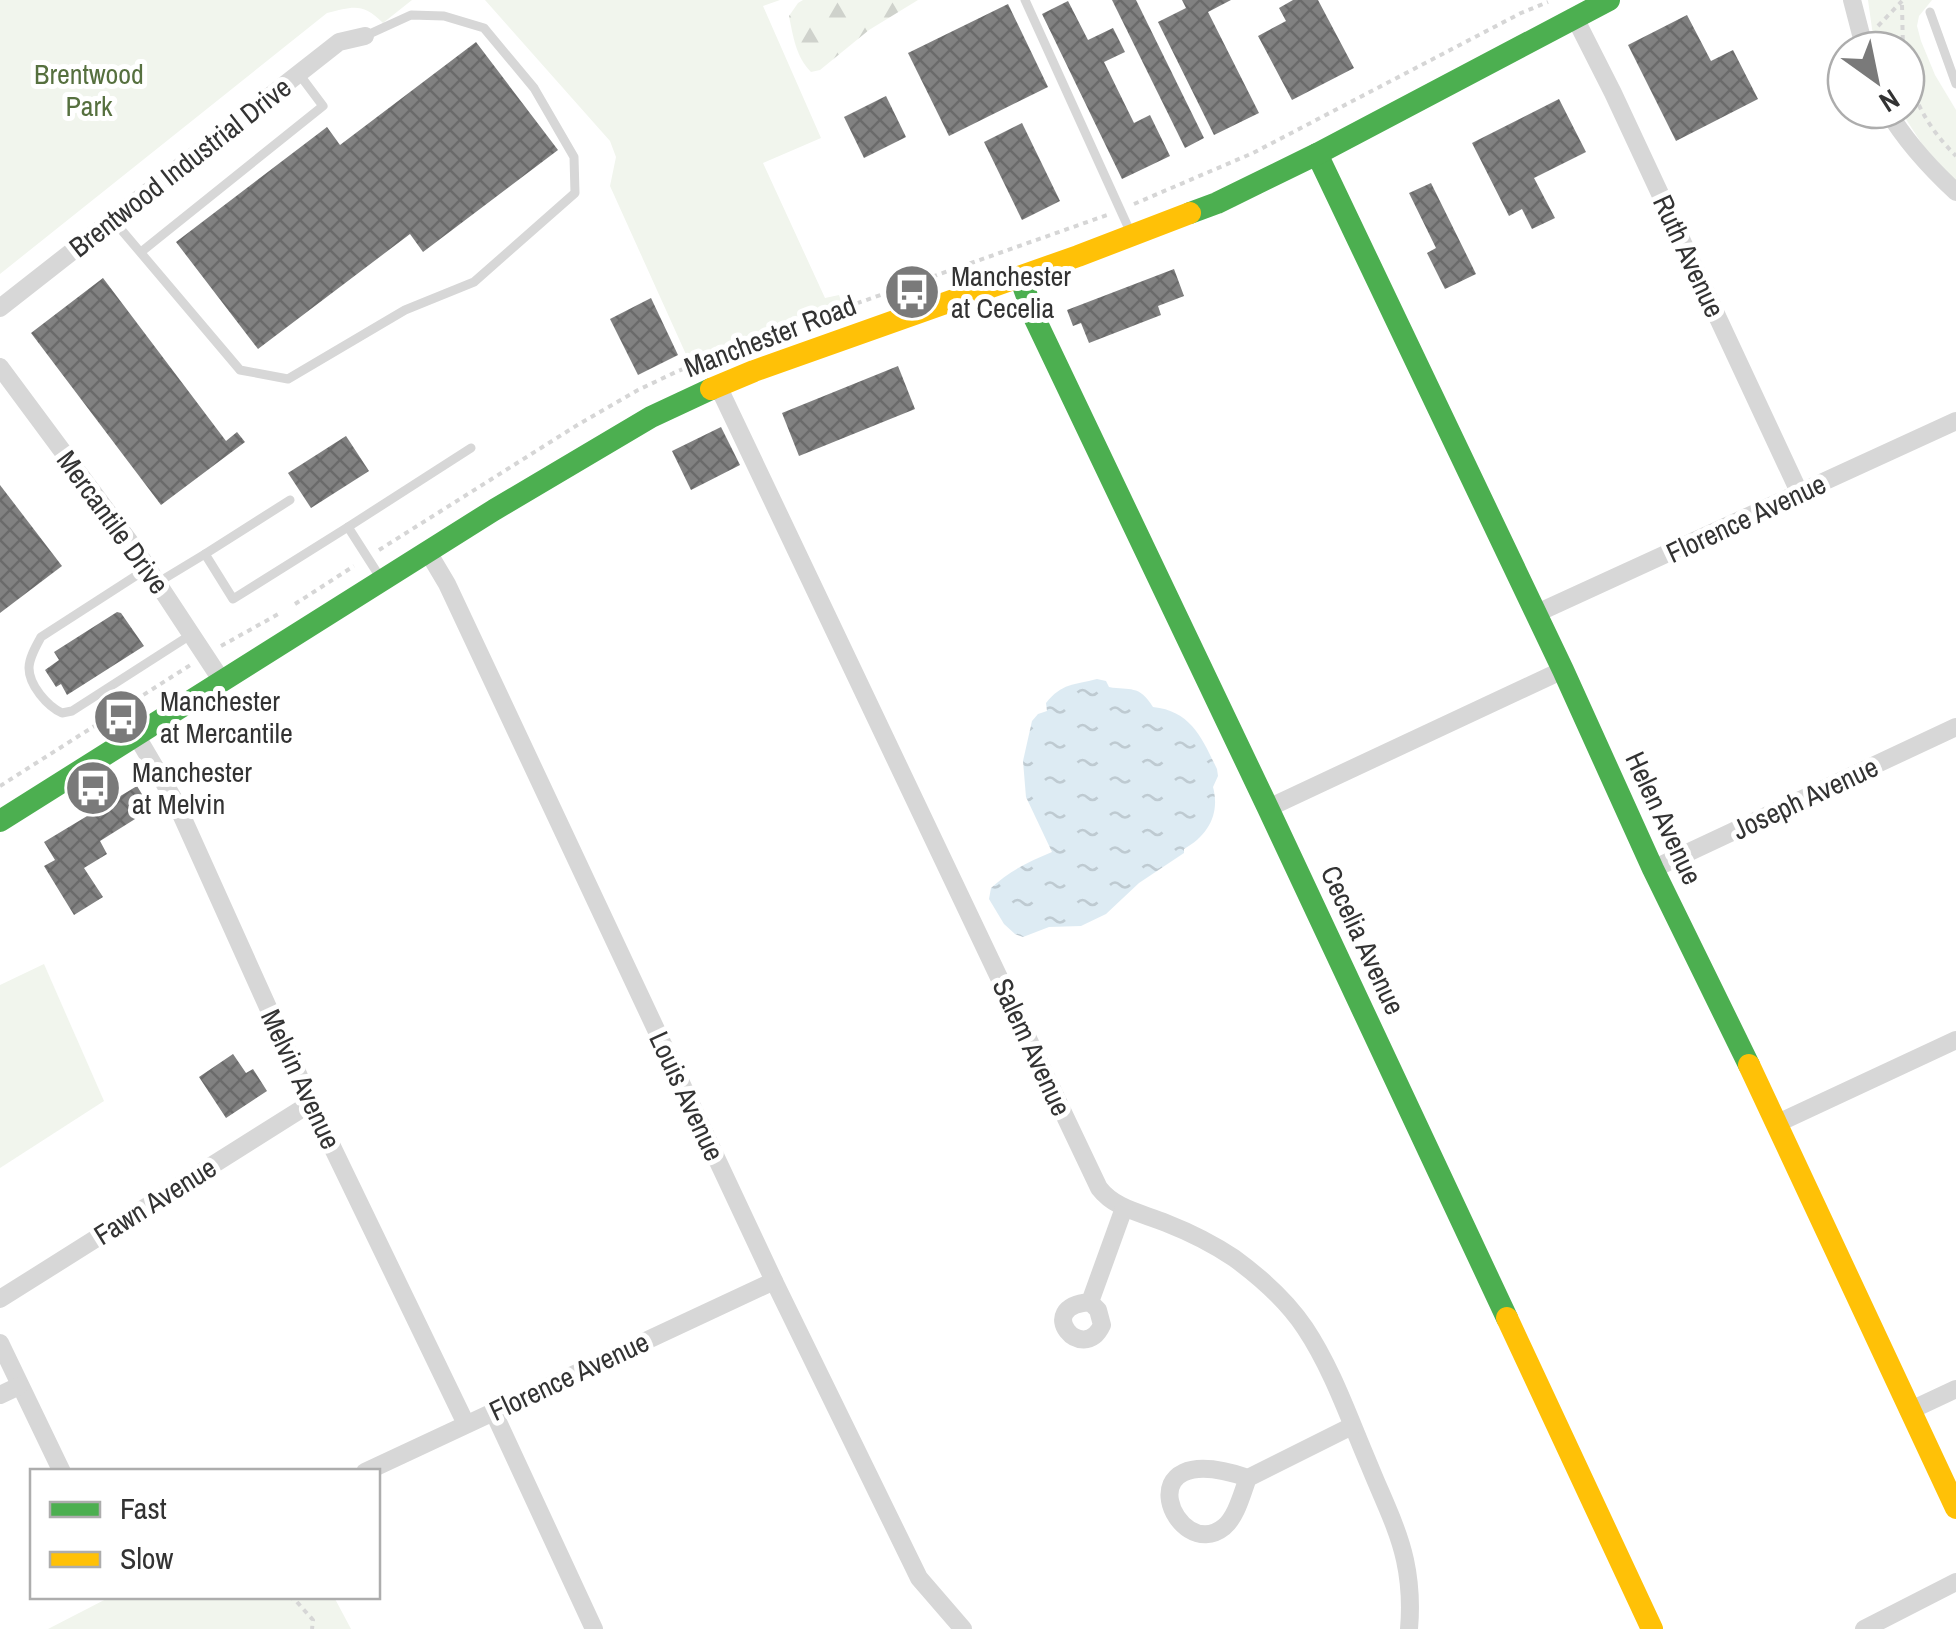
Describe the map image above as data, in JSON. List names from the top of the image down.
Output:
{
  "streets": {
    "street": [
      "Brentwood Industrial Drive",
      "Ruth Avenue",
      "Manchester Road",
      "Florence Avenue",
      "Mercantile Drive",
      "Joseph Avenue",
      "Helen Avenue",
      "Cecelia Avenue",
      "Salem Avenue",
      "Melvin Avenue",
      "Louis Avenue",
      "Fawn Avenue"
    ]
  },
  "crossings": [
    ["Ruth Avenue", "Manchester Road"],
    ["Ruth Avenue", "Florence Avenue"],
    ["Manchester Road", "Mercantile Drive"],
    ["Manchester Road", "Helen Avenue"],
    ["Manchester Road", "Cecelia Avenue"],
    ["Manchester Road", "Salem Avenue"],
    ["Manchester Road", "Melvin Avenue"],
    ["Manchester Road", "Louis Avenue"],
    ["Florence Avenue", "Helen Avenue"],
    ["Florence Avenue", "Melvin Avenue"],
    ["Florence Avenue", "Louis Avenue"],
    ["Joseph Avenue", "Helen Avenue"],
    ["Melvin Avenue", "Fawn Avenue"]
  ],
  "parks": ["Brentwood Park"],
  "places": {
    "bus stop": ["Manchester at Cecelia", "Manchester at Mercantile", "Manchester at Melvin"]
  },
  "legend": ["Fast", "Slow"],
  "north": "bottom right"
}
